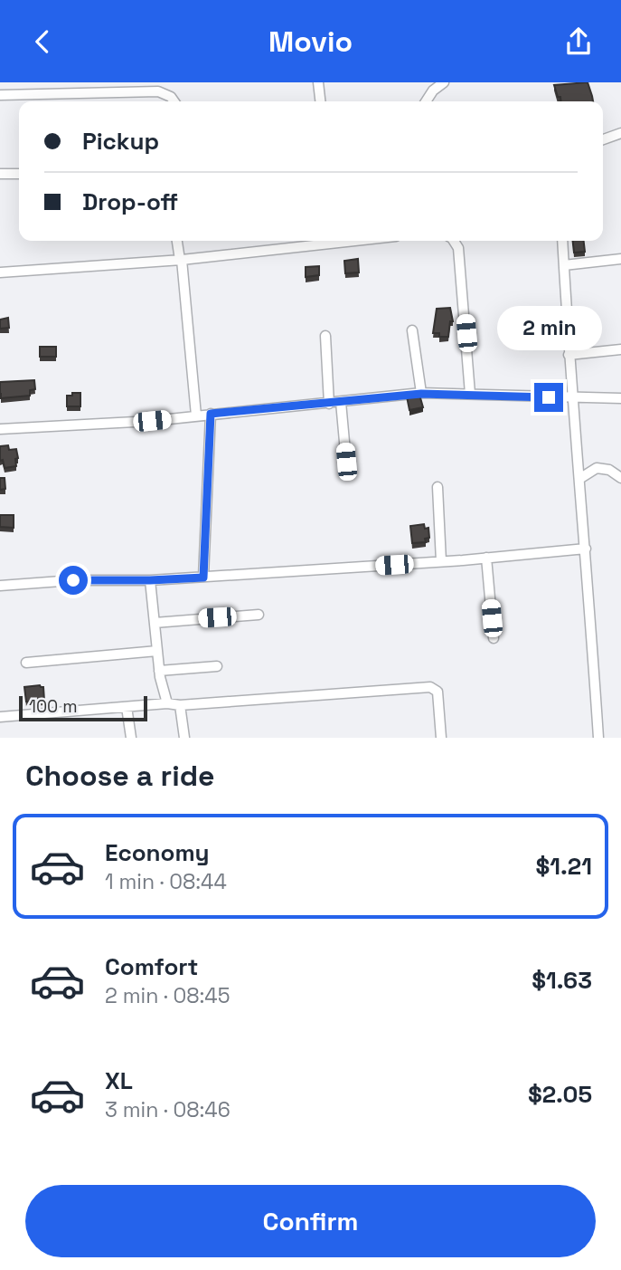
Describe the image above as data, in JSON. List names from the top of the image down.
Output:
{
  "scale_bar": "100 m",
  "page": {
    "header": "Movio",
    "banner": ["Pickup", "Drop-off"],
    "bubble": "2 min",
    "scale": "100 m",
    "heading": "Choose a ride",
    "list": [
      {
        "name": "Economy",
        "note": "1 min · 08:44",
        "value": "$1.21"
      },
      {
        "name": "Comfort",
        "note": "2 min · 08:45",
        "value": "$1.63"
      },
      {
        "name": "XL",
        "note": "3 min · 08:46",
        "value": "$2.05"
      }
    ],
    "buttons": "Confirm"
  }
}
